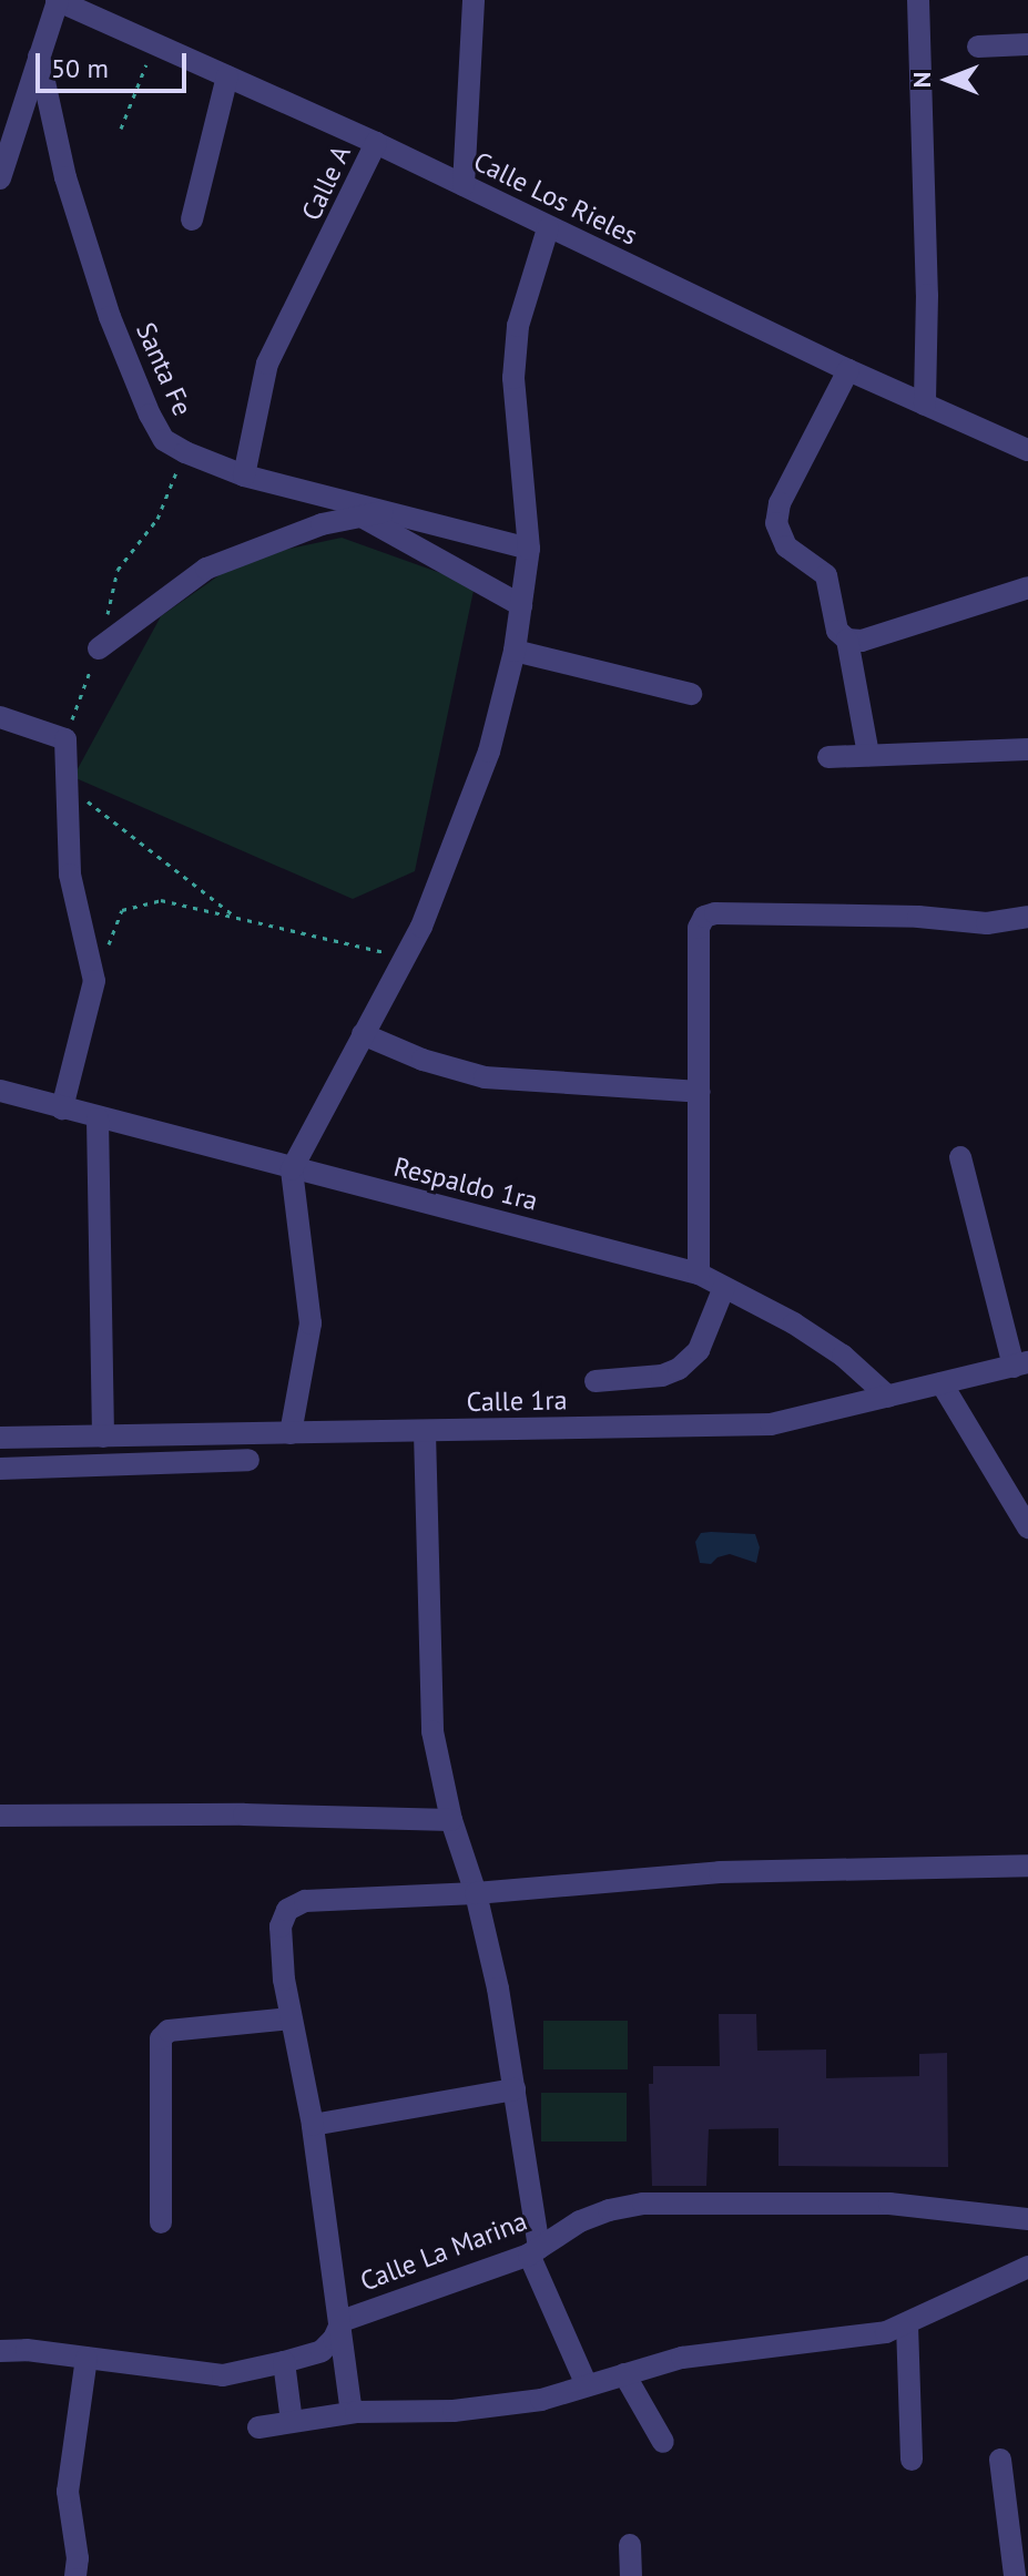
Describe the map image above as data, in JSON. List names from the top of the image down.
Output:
{
  "streets": {
    "street": [
      "Calle A",
      "Calle Los Rieles",
      "Santa Fe",
      "Respaldo 1ra",
      "Calle 1ra",
      "Calle La Marina"
    ]
  },
  "crossings": [
    ["Calle A", "Calle Los Rieles"],
    ["Calle A", "Santa Fe"],
    ["Respaldo 1ra", "Calle 1ra"]
  ],
  "scale_bar": "50 m",
  "north": "left"
}
